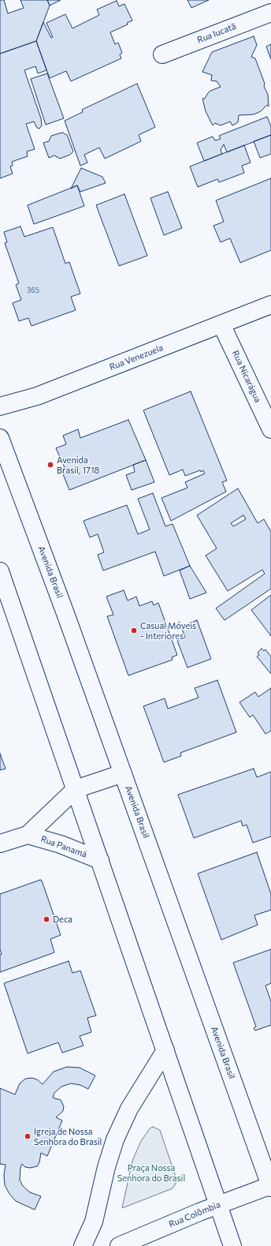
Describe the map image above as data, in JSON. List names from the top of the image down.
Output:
{
  "streets": {
    "main road": [
      "Rua Iucatã",
      "Rua Venezuela",
      "Rua Nicarágua",
      "Avenida Brasil",
      "Rua Panamá",
      "Rua Colômbia"
    ]
  },
  "crossings": [
    ["Rua Venezuela", "Rua Nicarágua"],
    ["Avenida Brasil", "Rua Colômbia"]
  ],
  "parks": ["Praça Nossa Senhora do Brasil"],
  "places": [
    "Avenida Brasil, 1718",
    "Casual Móveis - Interiores",
    "Deca",
    "Igreja de Nossa Senhora do Brasil"
  ],
  "house_numbers": ["365"]
}
